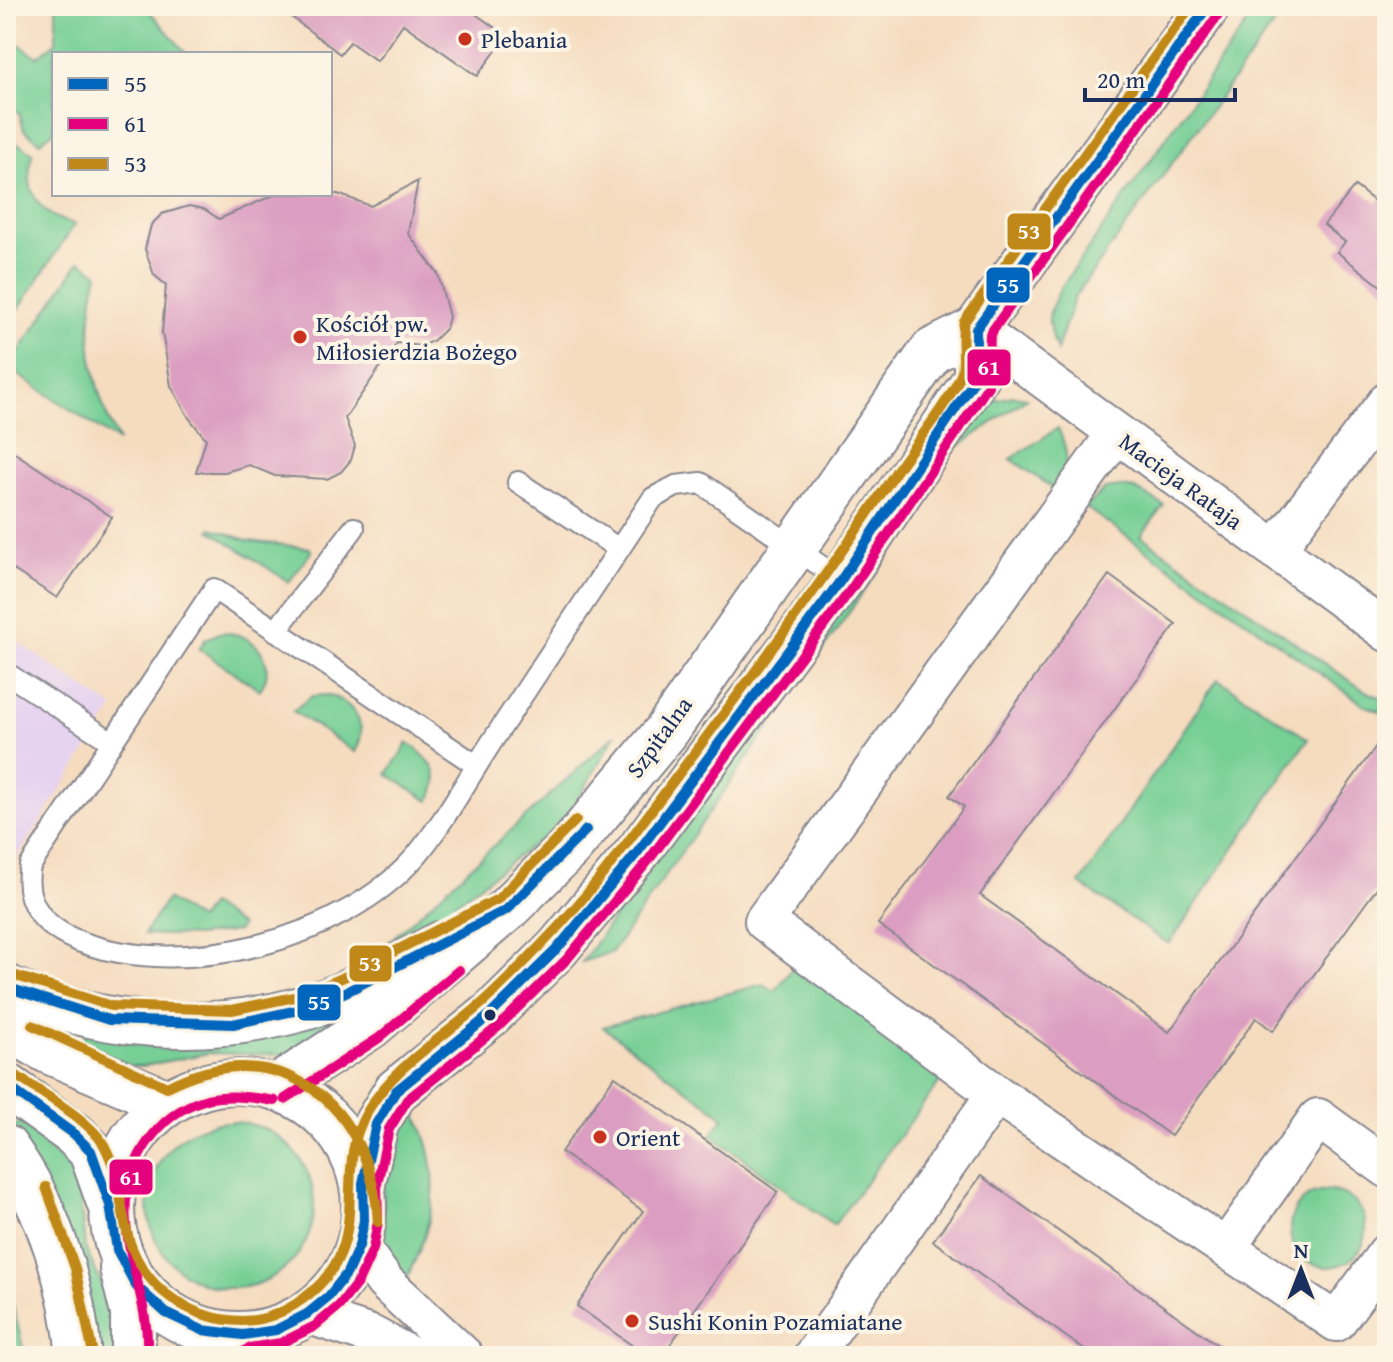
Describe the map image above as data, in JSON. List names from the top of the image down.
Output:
{
  "streets": {
    "street": ["Macieja Rataja", "Szpitalna"]
  },
  "crossings": [
    ["Macieja Rataja", "Szpitalna"]
  ],
  "places": [
    "Plebania",
    "Kościół pw. Miłosierdzia Bożego",
    "Orient",
    "Sushi Konin Pozamiatane"
  ],
  "lines": ["transit line 55", "transit line 53", "transit line 61"],
  "legend": ["55", "61", "53"],
  "scale_bar": "20 m",
  "north": "top"
}
